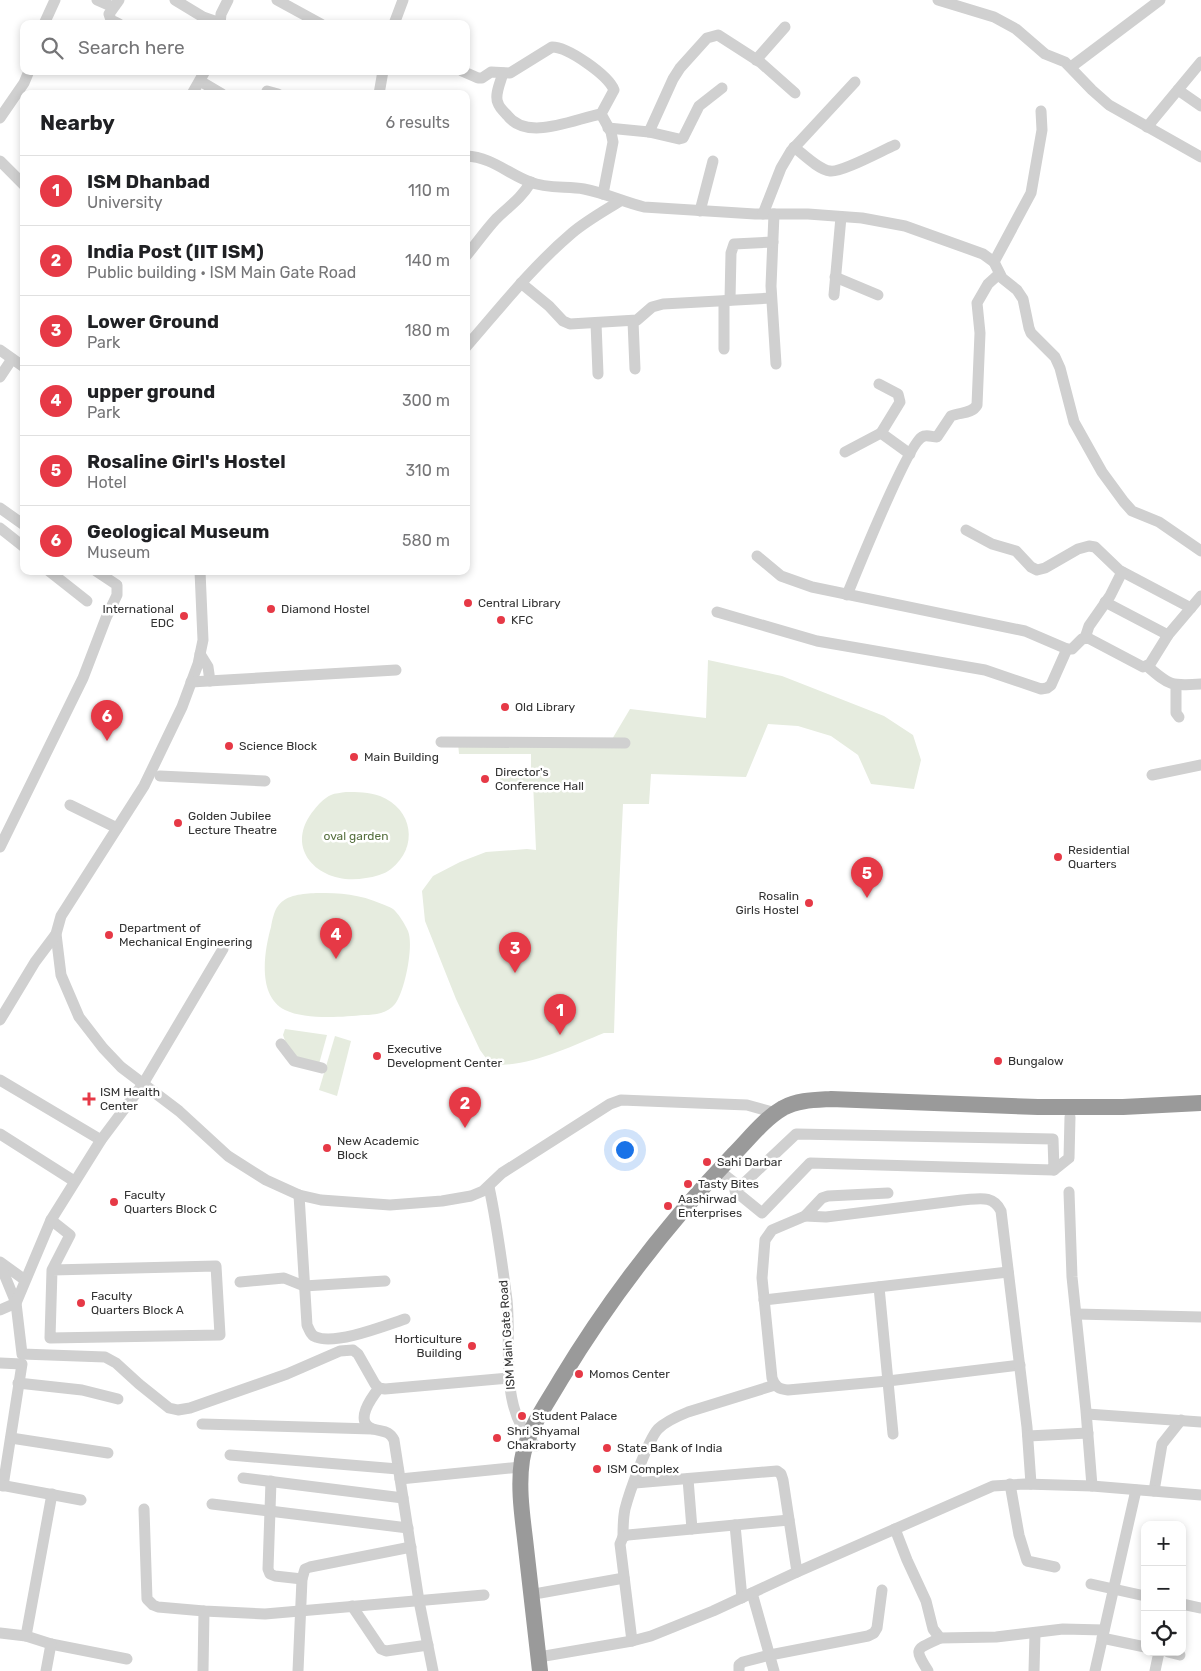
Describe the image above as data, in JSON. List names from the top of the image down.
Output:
{
  "streets": {
    "street": ["ISM Main Gate Road"]
  },
  "parks": ["oval garden"],
  "places": {
    "other": [
      "Central Library",
      "Diamond Hostel",
      "International EDC",
      "KFC",
      "Old Library",
      "Science Block",
      "Main Building",
      "Director's Conference Hall",
      "Golden Jubilee Lecture Theatre",
      "Residential Quarters",
      "Rosalin Girls Hostel",
      "Department of Mechanical Engineering",
      "Executive Development Center",
      "Bungalow",
      "New Academic Block",
      "Sahi Darbar",
      "Tasty Bites",
      "Faculty Quarters Block C",
      "Aashirwad Enterprises",
      "Faculty Quarters Block A",
      "Horticulture Building",
      "Momos Center",
      "Student Palace",
      "Shri Shyamal Chakraborty",
      "State Bank of India",
      "ISM Complex"
    ],
    "health": ["ISM Health Center"]
  },
  "page": {
    "search": "Search here",
    "heading": ["Nearby", "6 results"],
    "list": [
      {
        "mark": "1",
        "name": "ISM Dhanbad",
        "note": "University",
        "value": "110 m"
      },
      {
        "mark": "2",
        "name": "India Post (IIT ISM)",
        "note": "Public building · ISM Main Gate Road",
        "value": "140 m"
      },
      {
        "mark": "3",
        "name": "Lower Ground",
        "note": "Park",
        "value": "180 m"
      },
      {
        "mark": "4",
        "name": "upper ground",
        "note": "Park",
        "value": "300 m"
      },
      {
        "mark": "5",
        "name": "Rosaline Girl's Hostel",
        "note": "Hotel",
        "value": "310 m"
      },
      {
        "mark": "6",
        "name": "Geological Museum",
        "note": "Museum",
        "value": "580 m"
      }
    ],
    "pins": [
      "6",
      "5",
      "4",
      "3",
      "1",
      "2"
    ],
    "map_buttons": ["+", "−"]
  }
}
